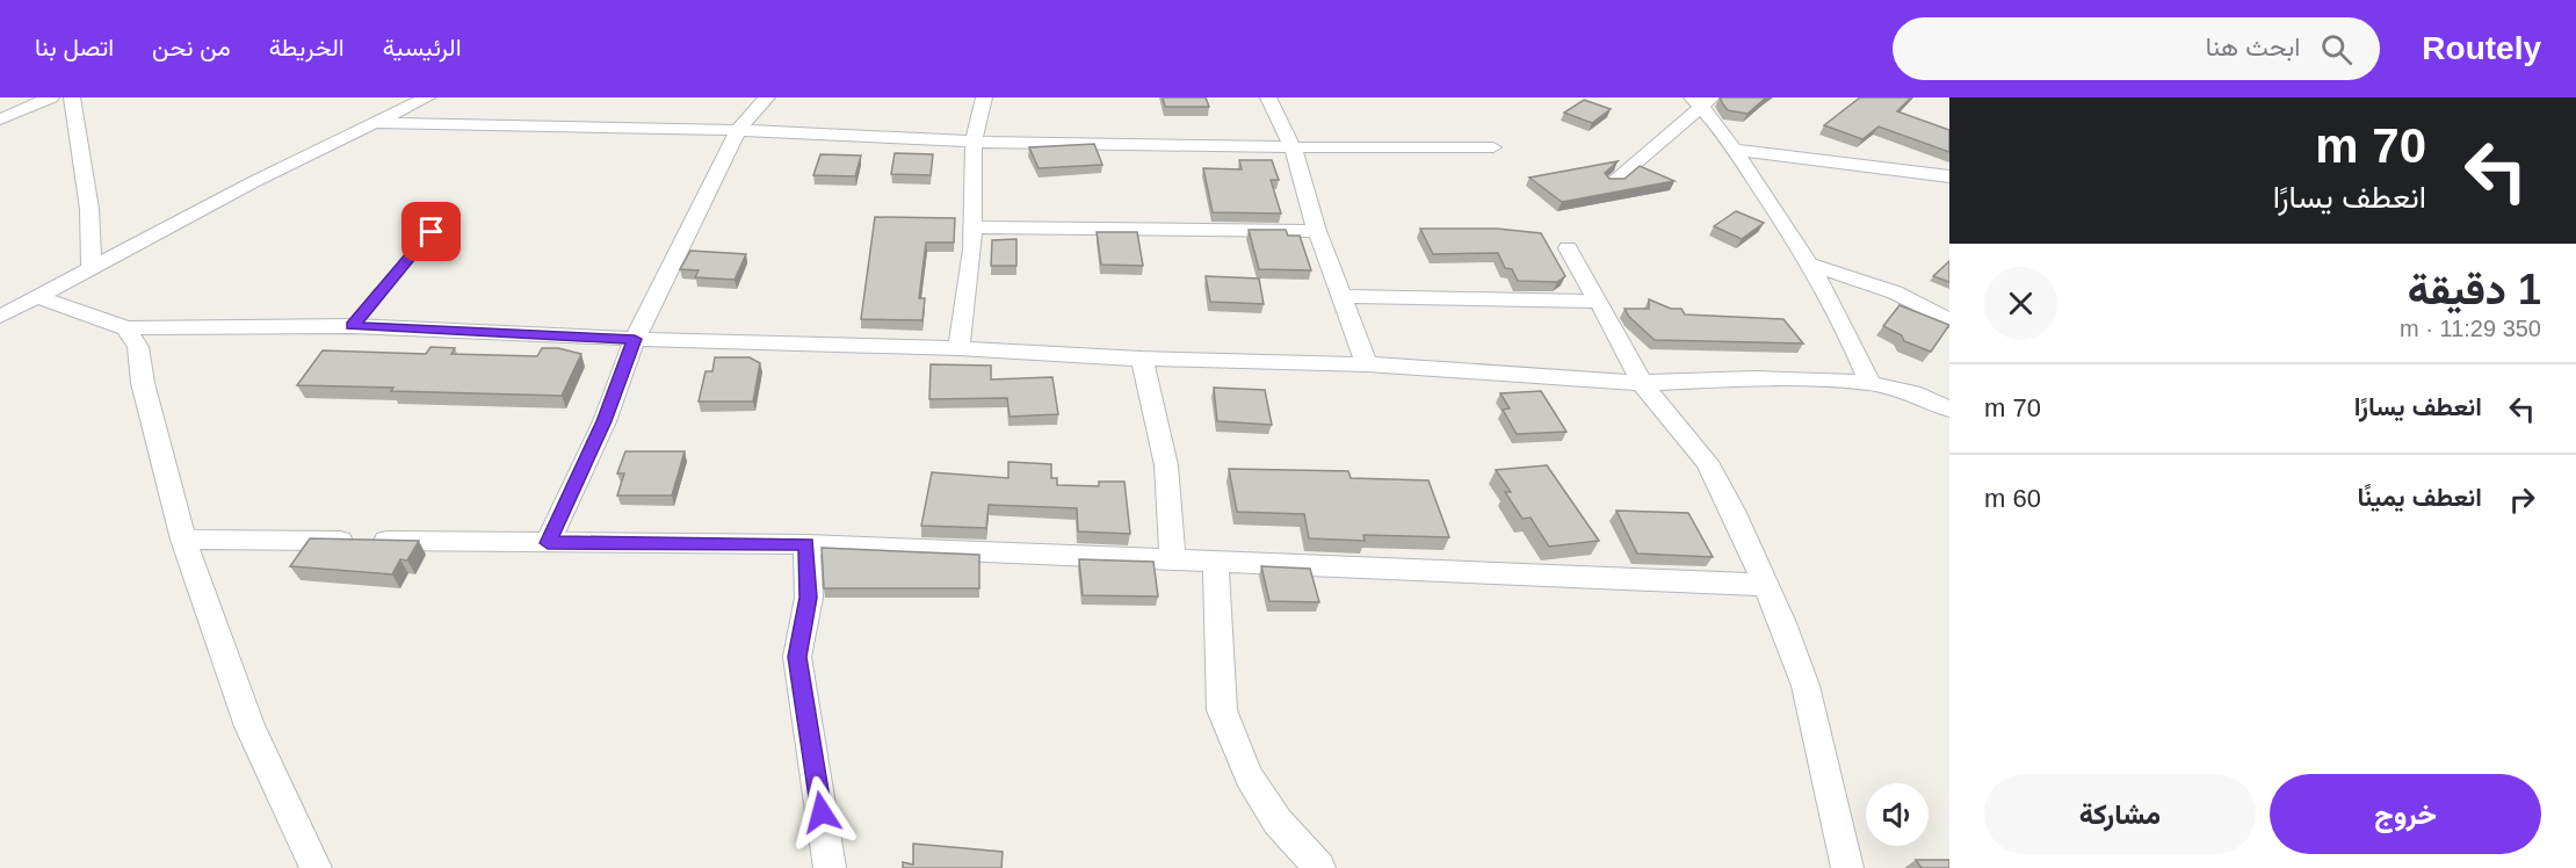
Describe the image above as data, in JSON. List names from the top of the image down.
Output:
{
  "page": {
    "header": "Routely",
    "search": "ابحث هنا",
    "nav": [
      "الرئيسية",
      "الخريطة",
      "من نحن",
      "اتصل بنا"
    ],
    "turn": ["70 m", "انعطف يسارًا"],
    "heading": ["1 دقيقة", "350 m · 11:29"],
    "list": [
      {
        "name": "انعطف يسارًا",
        "value": "70 m"
      },
      {
        "name": "انعطف يمينًا",
        "value": "60 m"
      }
    ],
    "buttons": ["خروج", "مشاركة"]
  }
}
